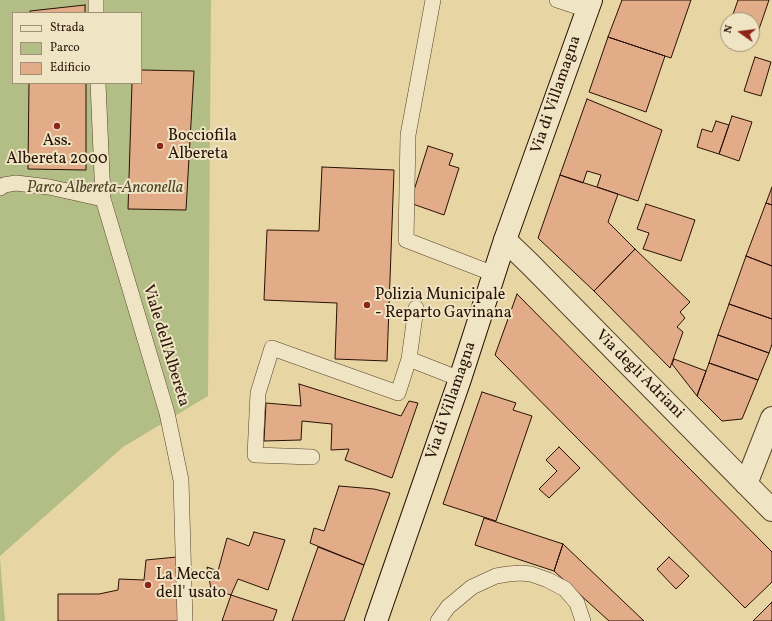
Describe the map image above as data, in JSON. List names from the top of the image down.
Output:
{
  "streets": {
    "main road": ["Via di Villamagna", "Via degli Adriani"],
    "lane": ["Viale dell'Albereta"]
  },
  "crossings": [
    ["Via di Villamagna", "Via degli Adriani"]
  ],
  "parks": ["Parco Albereta-Anconella"],
  "places": [
    "Ass. Albereta 2000",
    "Bocciofila Albereta",
    "Polizia Municipale - Reparto Gavinana",
    "La Mecca dell' usato"
  ],
  "legend": ["Strada", "Parco", "Edificio"],
  "north": "left"
}
